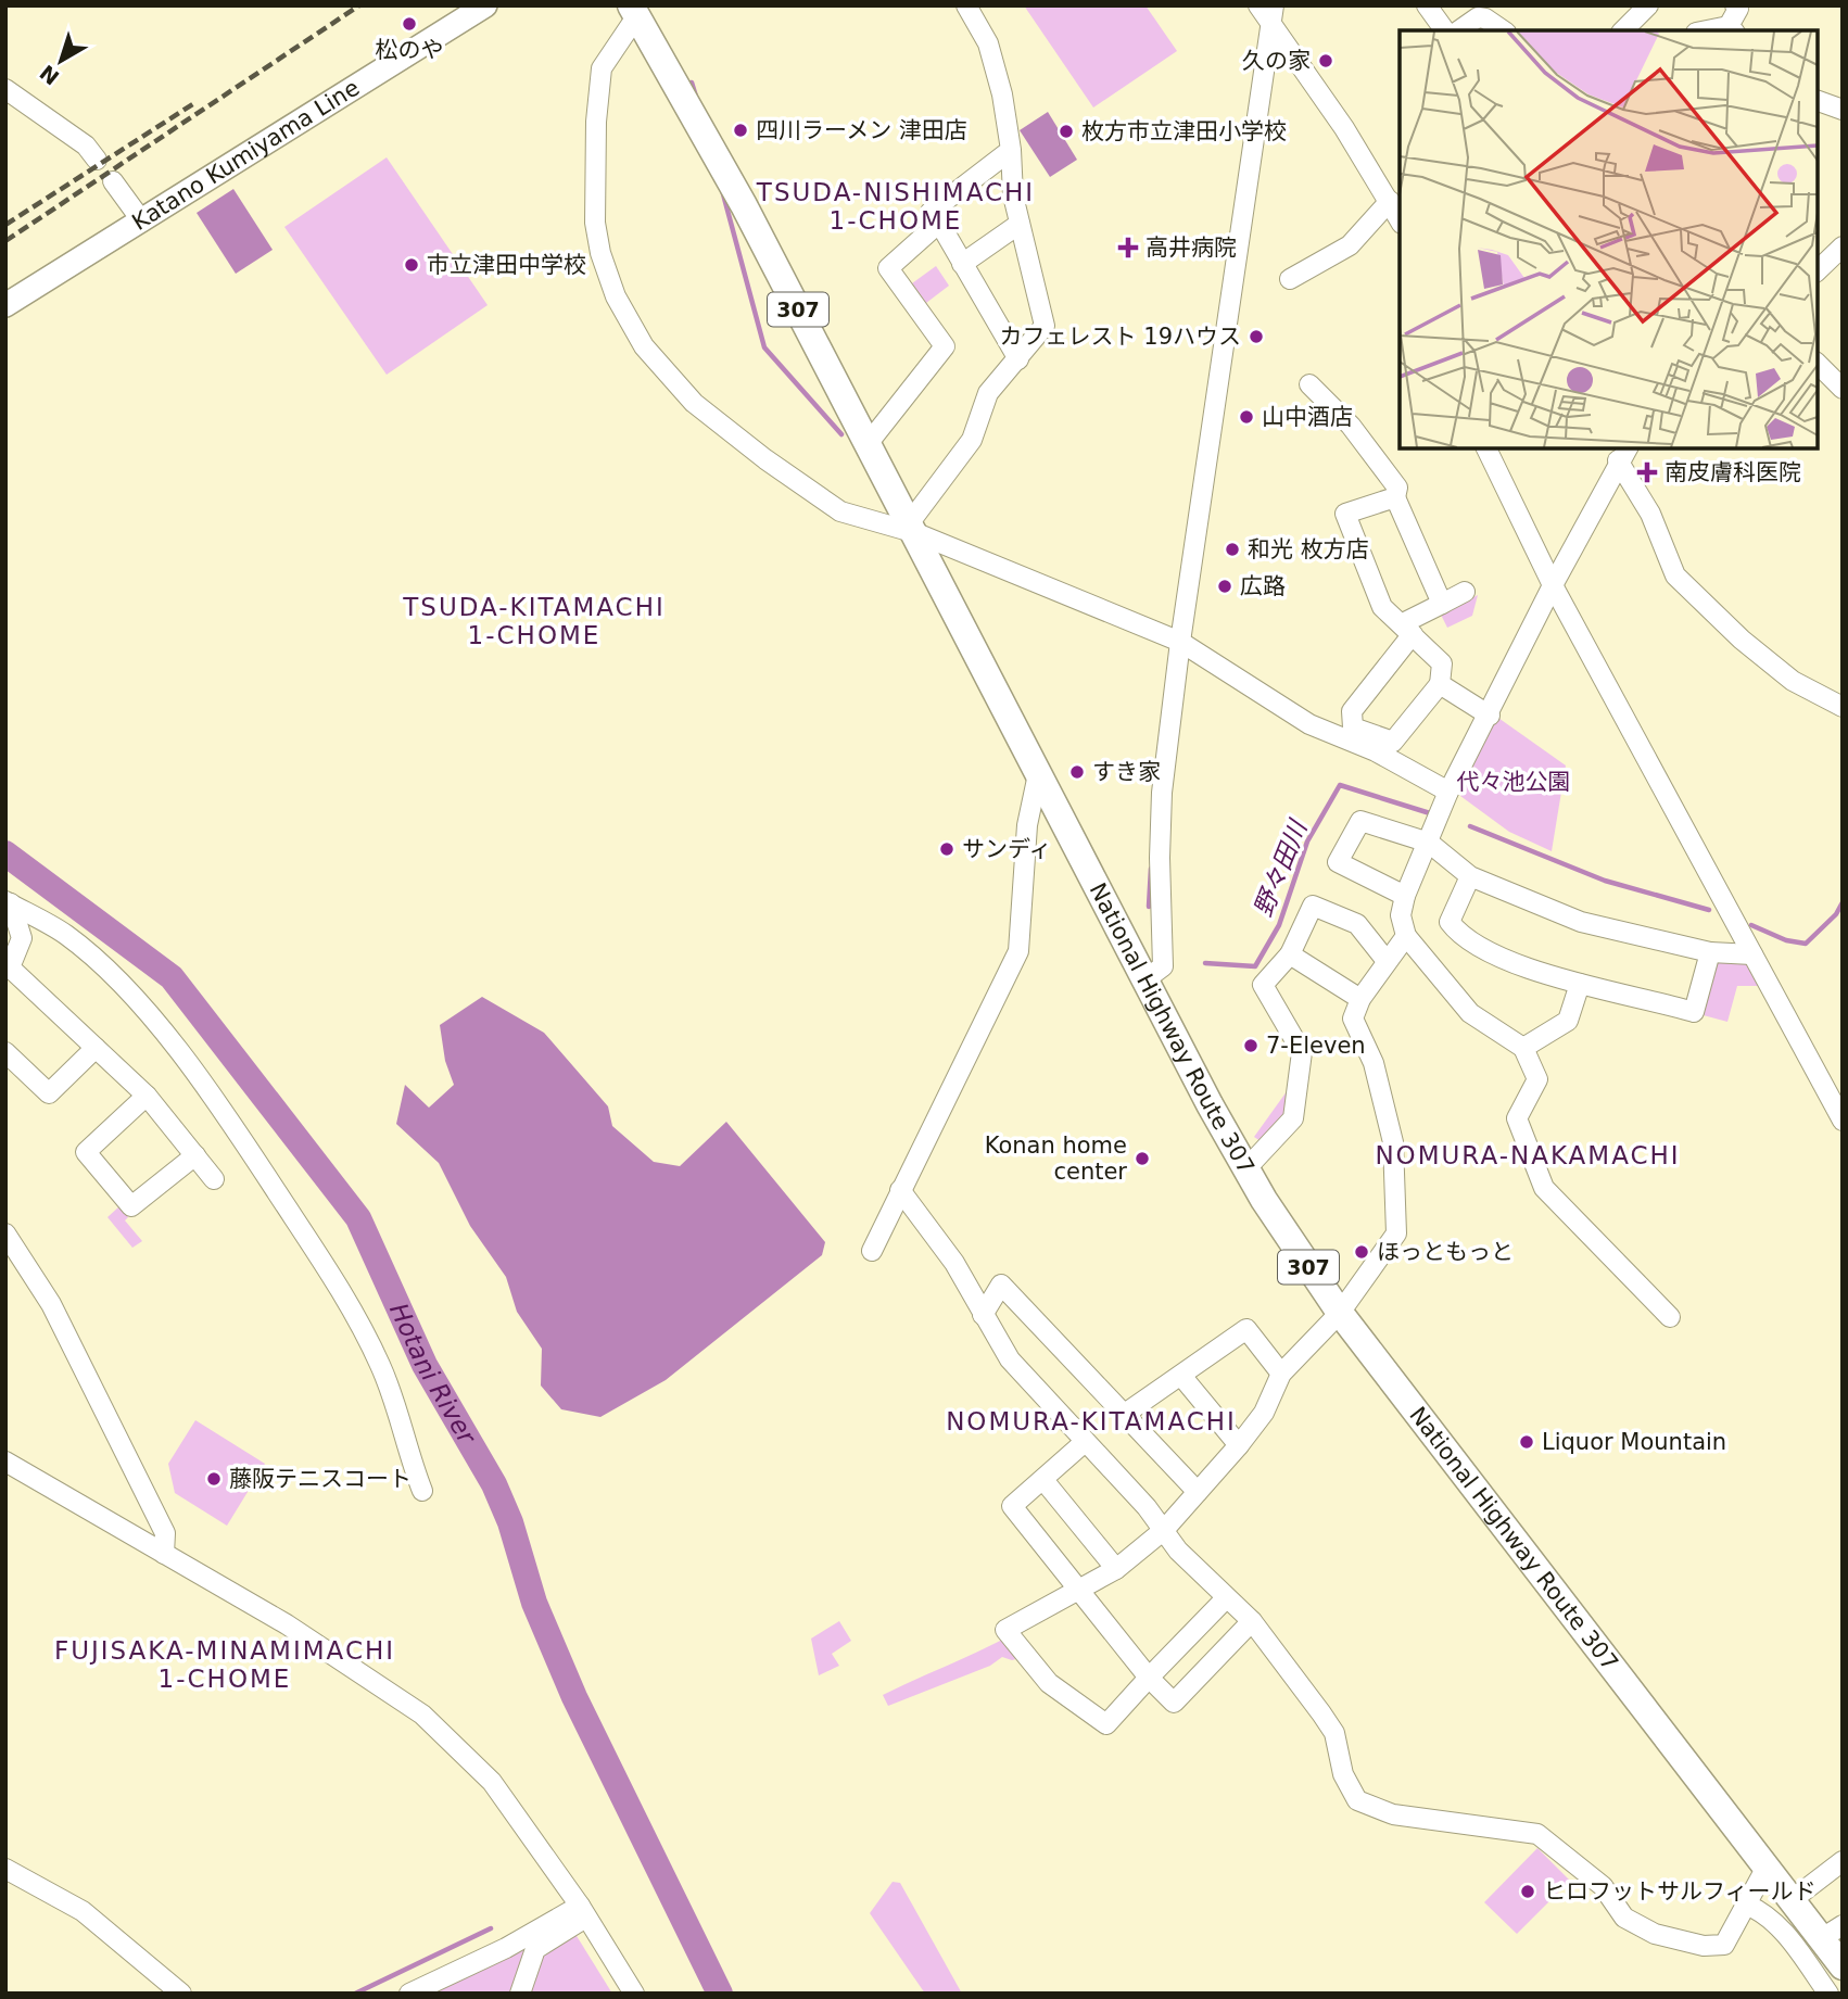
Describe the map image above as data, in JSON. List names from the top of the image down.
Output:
{
  "streets": {
    "highway": ["307", "National Highway Route 307"],
    "main road": ["Katano Kumiyama Line"]
  },
  "districts": [
    "TSUDA-NISHIMACHI 1-CHOME",
    "TSUDA-KITAMACHI 1-CHOME",
    "NOMURA-NAKAMACHI",
    "NOMURA-KITAMACHI",
    "FUJISAKA-MINAMIMACHI 1-CHOME"
  ],
  "water": ["野々田川", "Hotani River"],
  "parks": ["代々池公園"],
  "places": {
    "other": [
      "松のや",
      "久の家",
      "四川ラーメン 津田店",
      "枚方市立津田小学校",
      "市立津田中学校",
      "カフェレスト 19ハウス",
      "山中酒店",
      "和光 枚方店",
      "広路",
      "すき家",
      "サンディ",
      "7-Eleven",
      "Konan home center",
      "ほっともっと",
      "Liquor Mountain",
      "藤阪テニスコート",
      "ヒロフットサルフィールド"
    ],
    "health": ["高井病院", "南皮膚科医院"]
  },
  "north": "bottom left"
}
